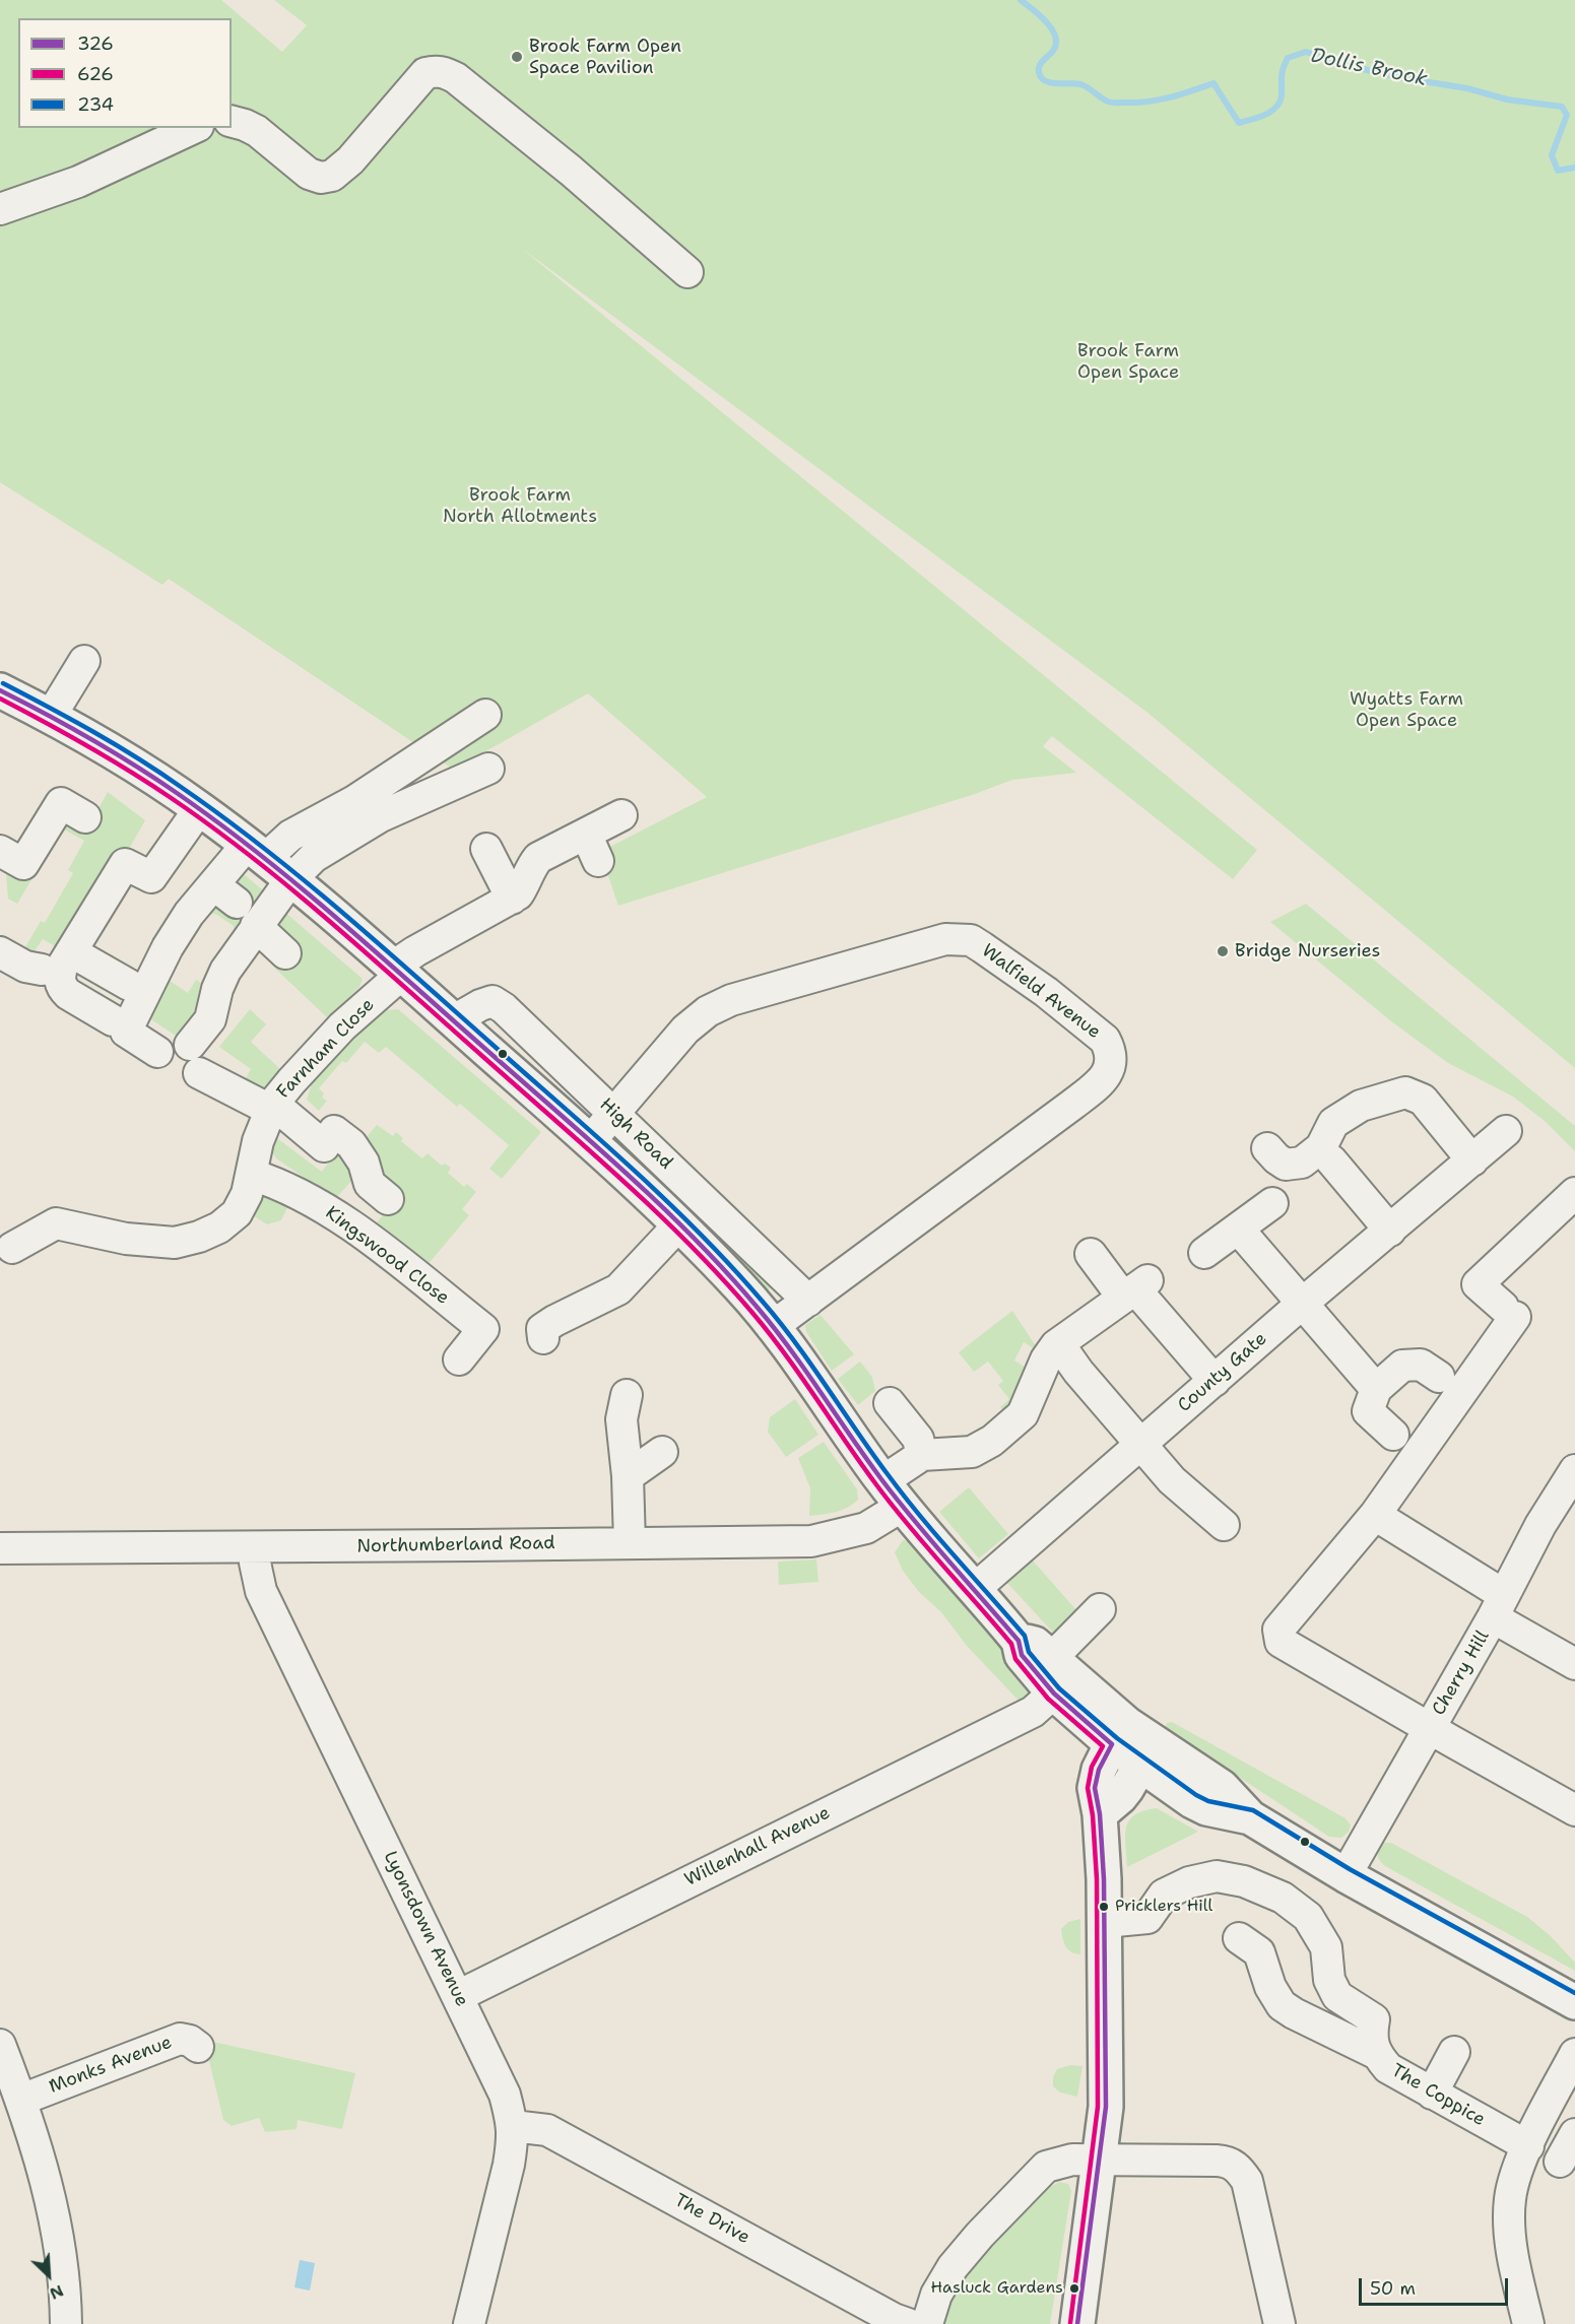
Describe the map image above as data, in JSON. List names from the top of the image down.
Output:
{
  "streets": {
    "main road": ["High Road"],
    "street": [
      "Walfield Avenue",
      "Farnham Close",
      "Kingswood Close",
      "County Gate",
      "Northumberland Road",
      "Cherry Hill",
      "Willenhall Avenue",
      "Lyonsdown Avenue",
      "Monks Avenue",
      "The Coppice",
      "The Drive"
    ]
  },
  "crossings": [
    ["Walfield Avenue", "High Road"],
    ["Farnham Close", "High Road"],
    ["Farnham Close", "Kingswood Close"],
    ["High Road", "County Gate"],
    ["High Road", "Northumberland Road"],
    ["High Road", "Willenhall Avenue"],
    ["Northumberland Road", "Lyonsdown Avenue"],
    ["Willenhall Avenue", "Lyonsdown Avenue"],
    ["Lyonsdown Avenue", "The Drive"]
  ],
  "water": ["Dollis Brook"],
  "parks": ["Brook Farm Open Space", "Brook Farm North Allotments", "Wyatts Farm Open Space"],
  "places": [
    "Brook Farm Open Space Pavilion",
    "Bridge Nurseries",
    "Pricklers Hill",
    "Hasluck Gardens"
  ],
  "lines": ["transit line 234", "transit line 326", "transit line 626"],
  "legend": ["326", "626", "234"],
  "scale_bar": "50 m",
  "north": "bottom right"
}
